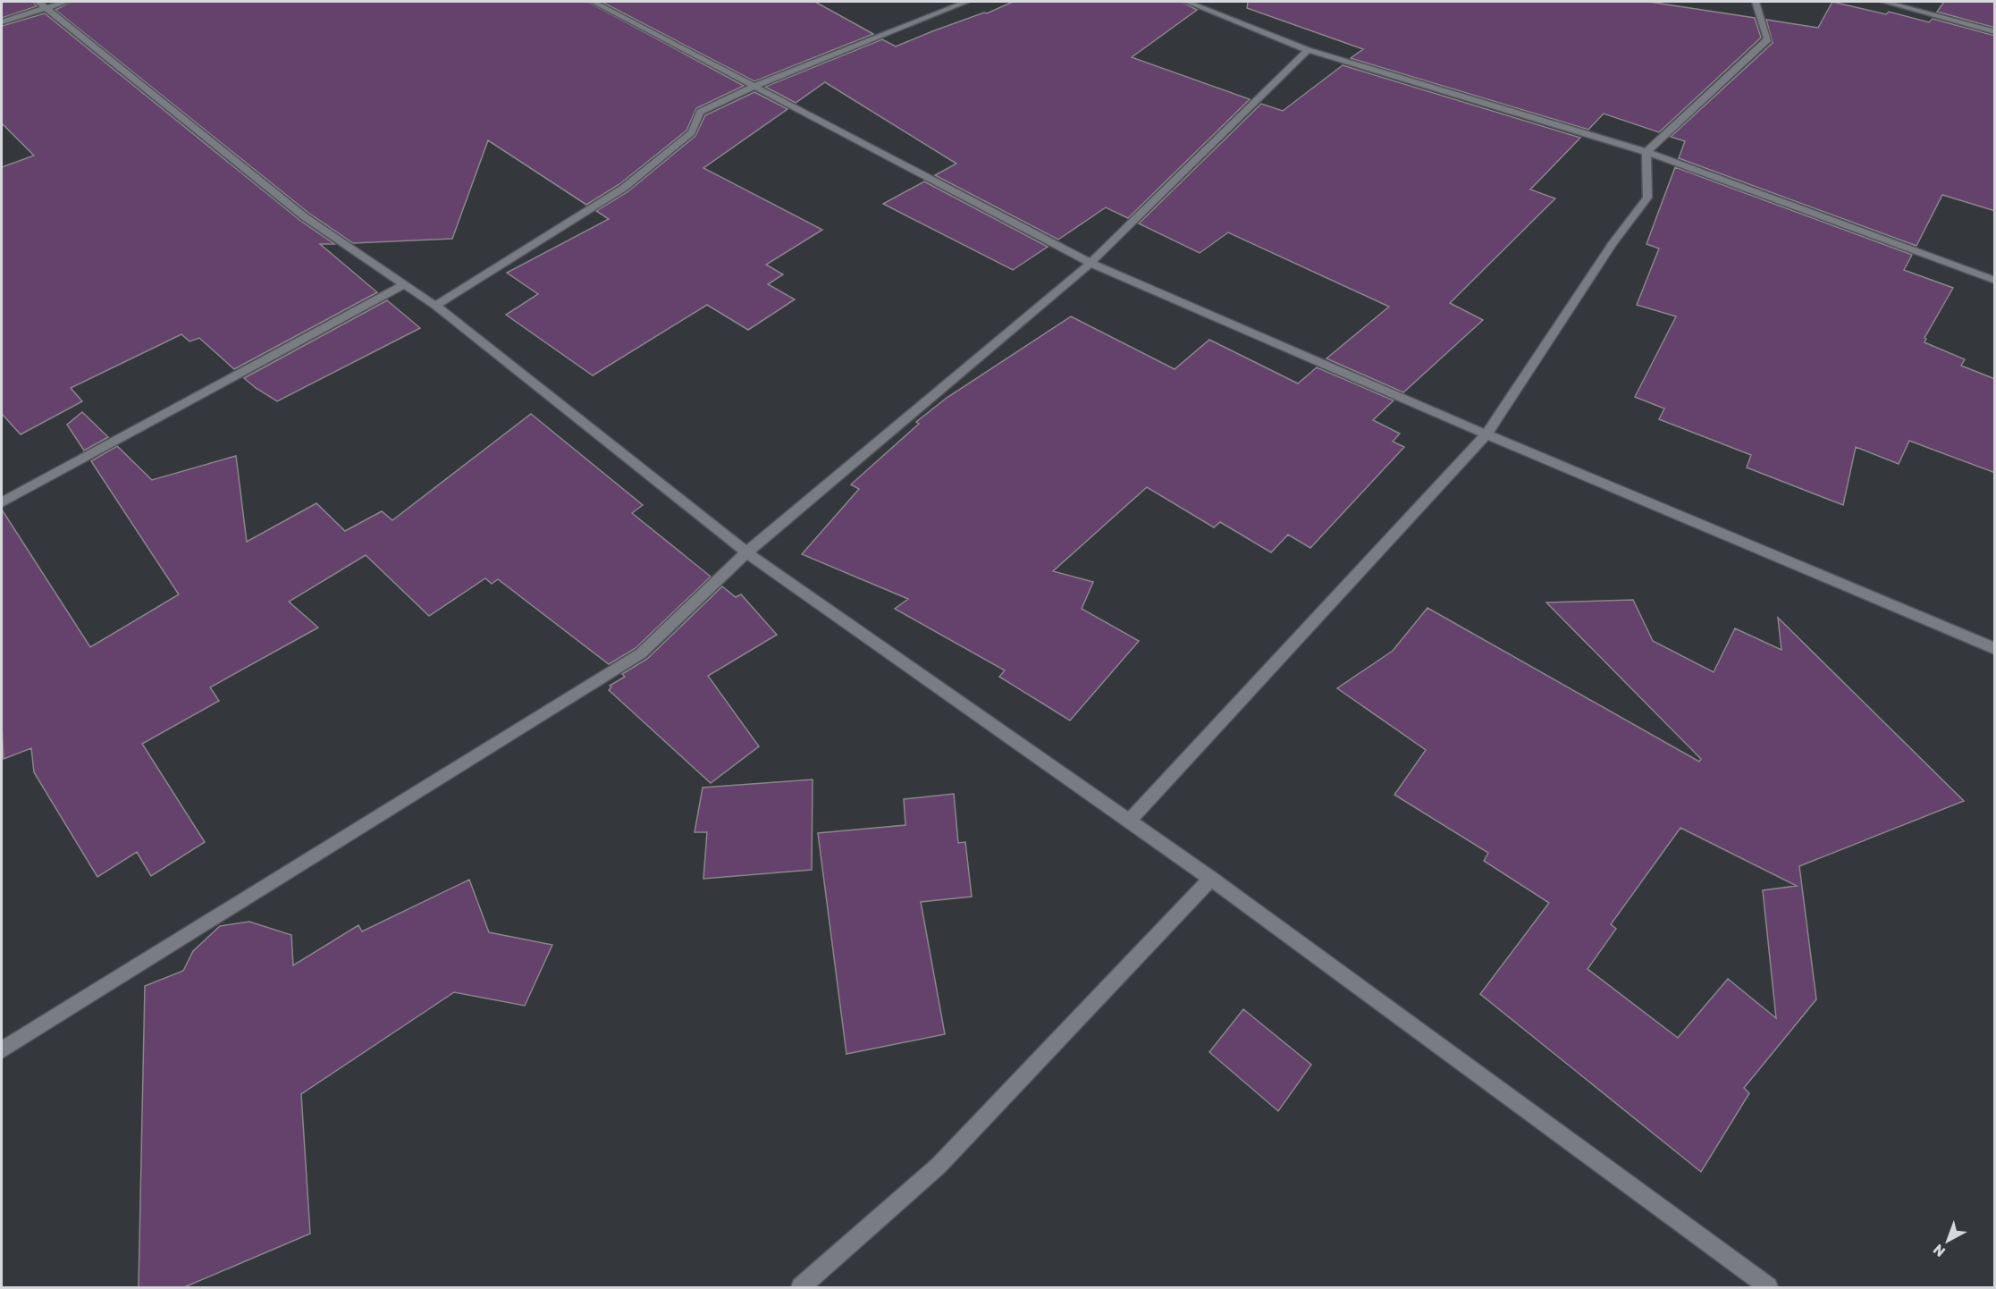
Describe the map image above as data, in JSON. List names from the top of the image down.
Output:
{
  "north": "bottom left"
}
